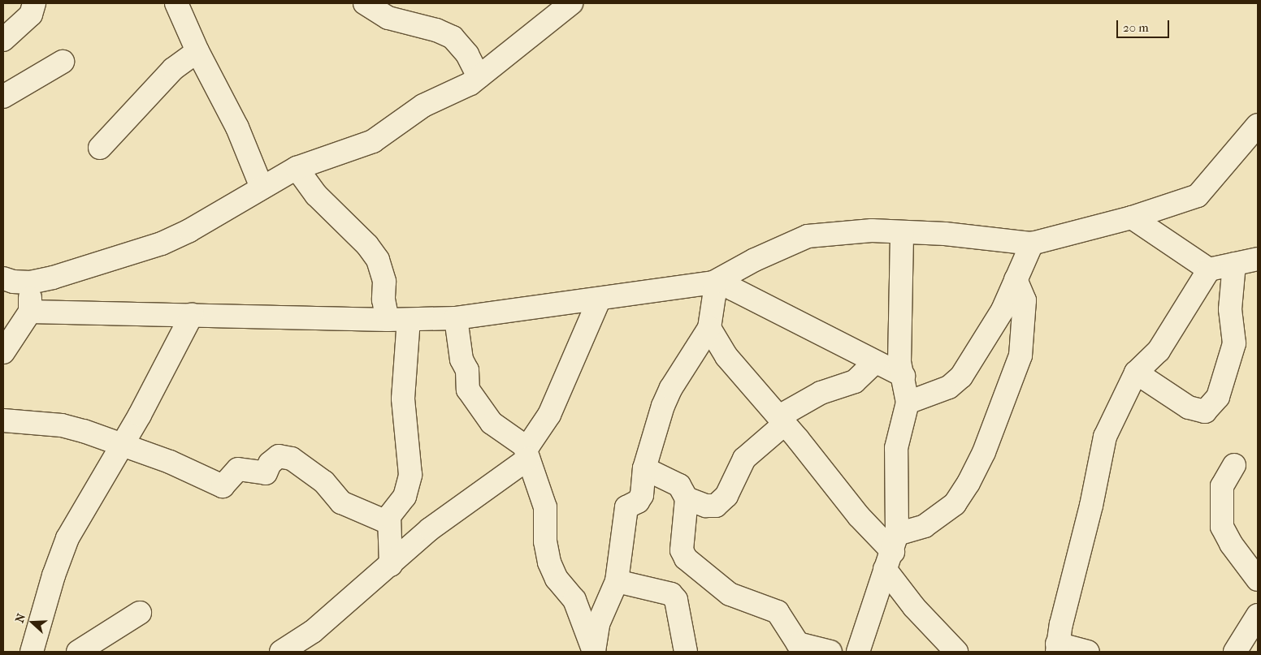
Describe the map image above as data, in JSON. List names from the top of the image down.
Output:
{
  "scale_bar": "20 m",
  "north": "left"
}
